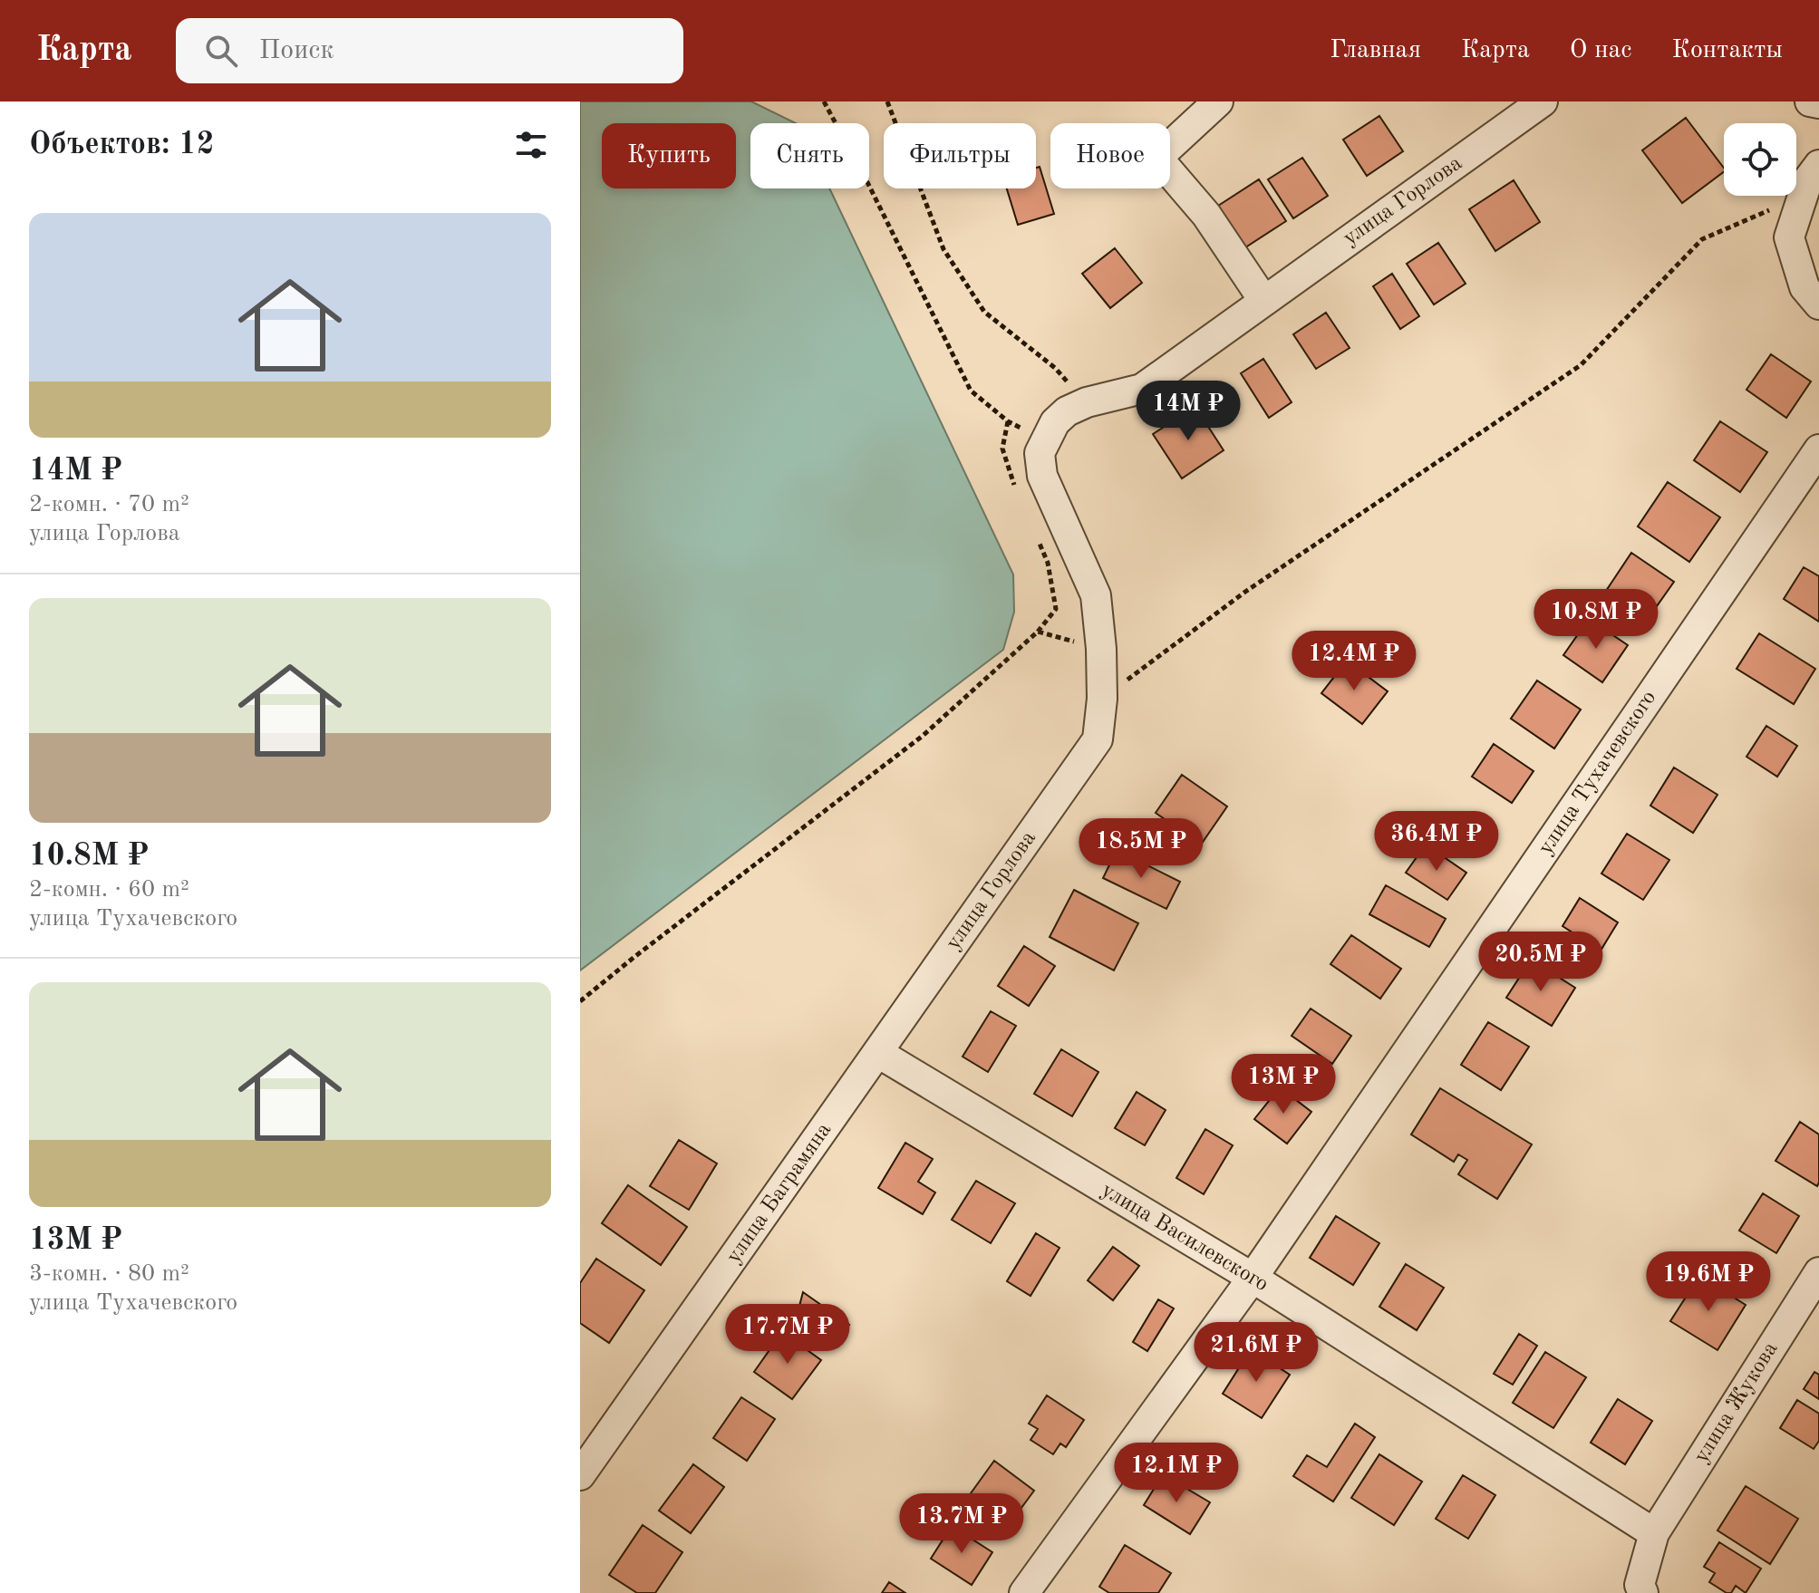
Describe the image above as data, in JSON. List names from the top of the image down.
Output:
{
  "streets": {
    "street": [
      "улица Горлова",
      "улица Тухачевского",
      "улица Баграмяна",
      "улица Василевского",
      "улица Жукова"
    ]
  },
  "crossings": [
    ["улица Горлова", "улица Баграмяна"],
    ["улица Горлова", "улица Василевского"],
    ["улица Тухачевского", "улица Василевского"],
    ["улица Баграмяна", "улица Василевского"],
    ["улица Василевского", "улица Жукова"]
  ],
  "page": {
    "header": "Карта",
    "search": "Поиск",
    "nav": [
      "Главная",
      "Карта",
      "О нас",
      "Контакты"
    ],
    "heading": "Объектов: 12",
    "chip": [
      "Купить",
      "Снять",
      "Фильтры",
      "Новое"
    ],
    "list": [
      {
        "name": "14M ₽",
        "note": "2-комн. · 70 m² · улица Горлова"
      },
      {
        "name": "10.8M ₽",
        "note": "2-комн. · 60 m² · улица Тухачевского"
      },
      {
        "name": "13M ₽",
        "note": "3-комн. · 80 m² · улица Тухачевского"
      }
    ],
    "price": [
      "14M ₽",
      "10.8M ₽",
      "12.4M ₽",
      "36.4M ₽",
      "18.5M ₽",
      "20.5M ₽",
      "13M ₽",
      "19.6M ₽",
      "17.7M ₽",
      "21.6M ₽",
      "12.1M ₽",
      "13.7M ₽"
    ]
  }
}
